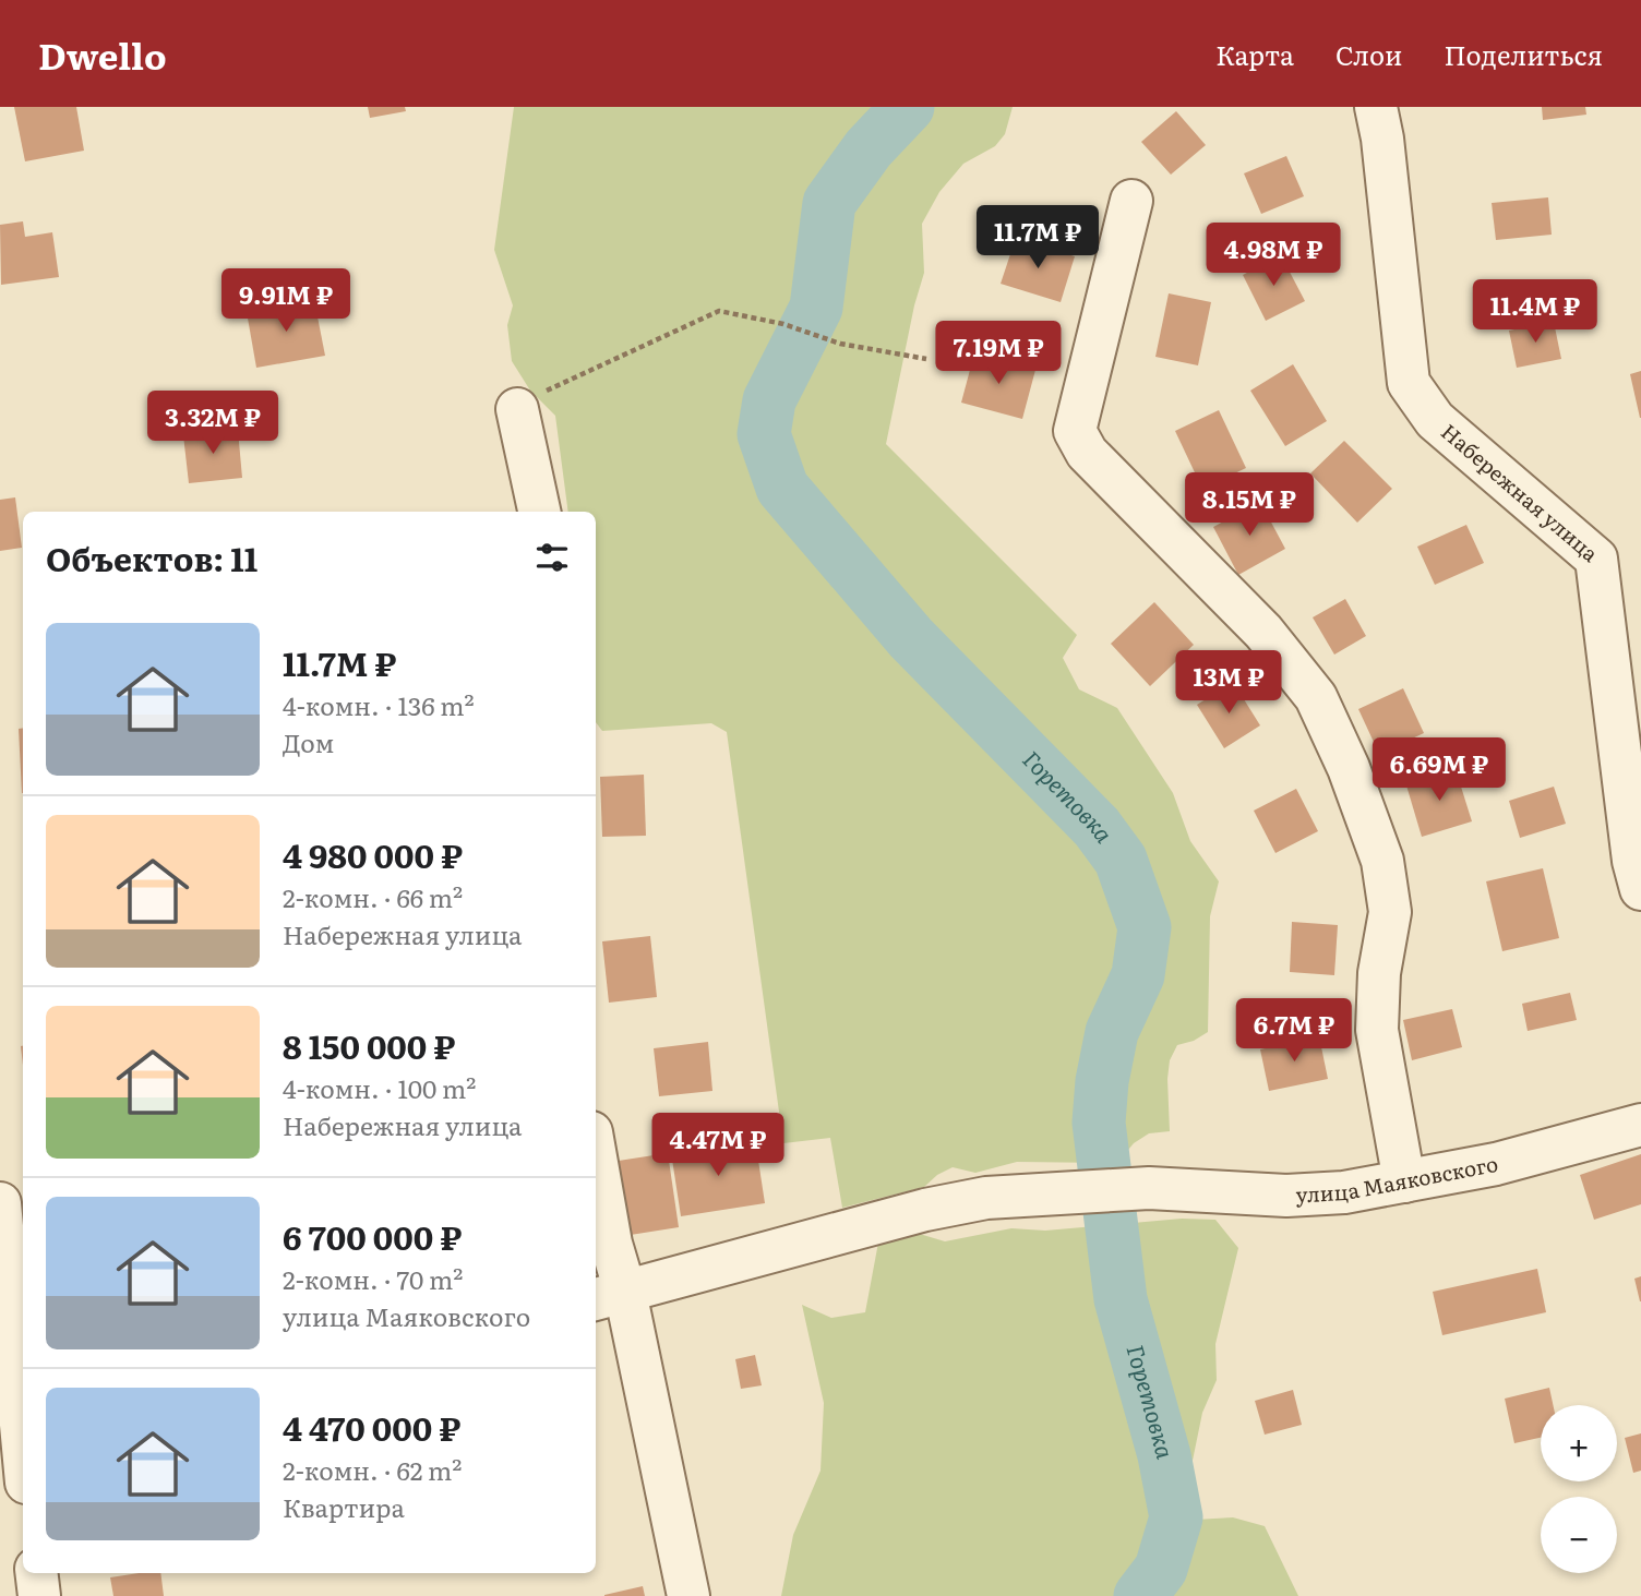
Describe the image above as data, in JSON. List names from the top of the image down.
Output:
{
  "streets": {
    "street": ["Набережная улица", "улица Маяковского"]
  },
  "water": ["Горетовка"],
  "page": {
    "header": "Dwello",
    "nav": ["Карта", "Слои", "Поделиться"],
    "price": [
      "11.7M ₽",
      "4.98M ₽",
      "9.91M ₽",
      "11.4M ₽",
      "7.19M ₽",
      "3.32M ₽",
      "8.15M ₽",
      "13M ₽",
      "6.69M ₽",
      "6.7M ₽",
      "4.47M ₽"
    ],
    "heading": "Объектов: 11",
    "list": [
      {
        "name": "11.7M ₽",
        "note": "4-комн. · 136 m² · Дом"
      },
      {
        "name": "4 980 000 ₽",
        "note": "2-комн. · 66 m² · Набережная улица"
      },
      {
        "name": "8 150 000 ₽",
        "note": "4-комн. · 100 m² · Набережная улица"
      },
      {
        "name": "6 700 000 ₽",
        "note": "2-комн. · 70 m² · улица Маяковского"
      },
      {
        "name": "4 470 000 ₽",
        "note": "2-комн. · 62 m² · Квартира"
      }
    ],
    "map_buttons": ["+", "−"]
  }
}
